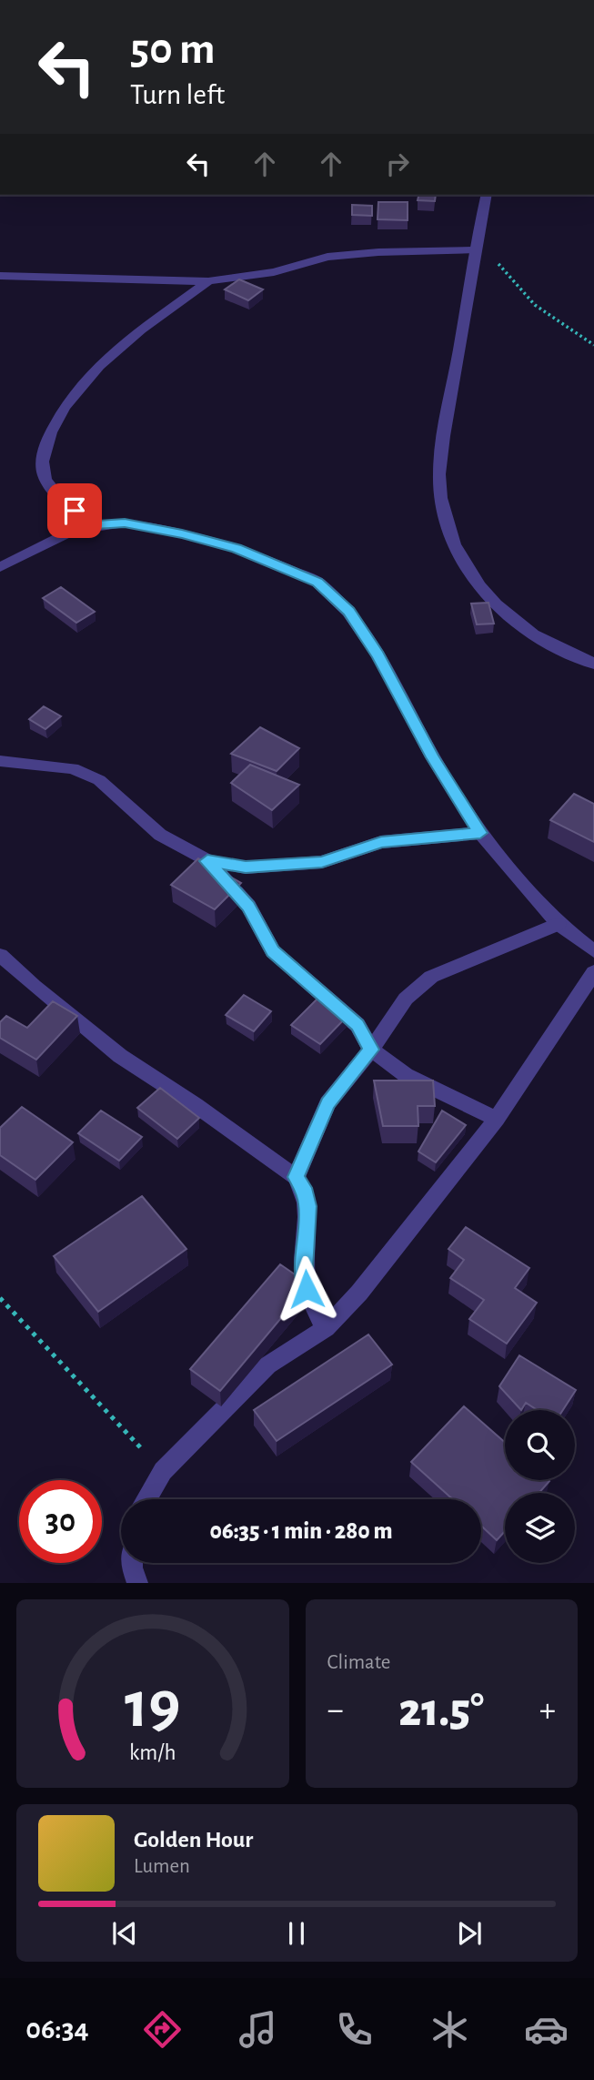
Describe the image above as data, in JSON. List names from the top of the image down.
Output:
{
  "page": {
    "turn": ["50 m", "Turn left"],
    "limit": "30",
    "trip": "06:35 · 1 min · 280 m",
    "tile": "Climate",
    "heat": ["−", "21.5°", "+"],
    "song": ["Golden Hour", "Lumen"],
    "tabs": "06:34",
    "gauge": ["19", "km/h"]
  }
}
